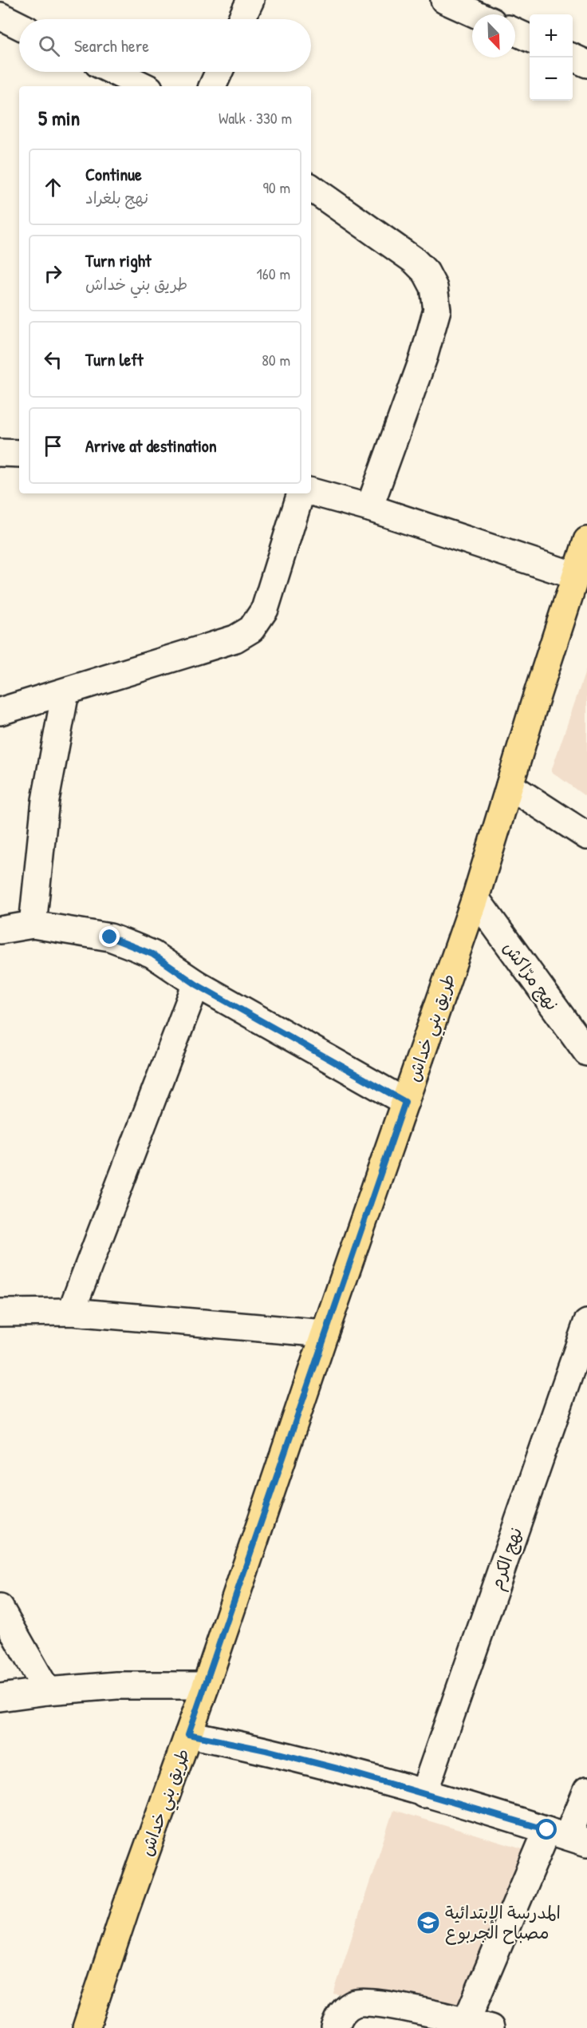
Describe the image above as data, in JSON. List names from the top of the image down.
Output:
{
  "streets": {
    "main road": ["طريق بني خداش"],
    "street": ["نهج مرّاكش", "نهج الكرم"]
  },
  "crossings": [
    ["نهج مرّاكش", "طريق بني خداش"]
  ],
  "places": {
    "school or university": ["المدرسة الإبتدائية مصباح الجربوع"]
  },
  "north": "bottom right",
  "page": {
    "map_buttons": ["+", "−"],
    "search": "Search here",
    "heading": ["5 min", "Walk · 330 m"],
    "list": [
      ["Continue", "نهج بلغراد", "90 m"],
      ["Turn right", "طريق بني خداش", "160 m"],
      ["Turn left", "80 m"],
      "Arrive at destination"
    ]
  }
}
